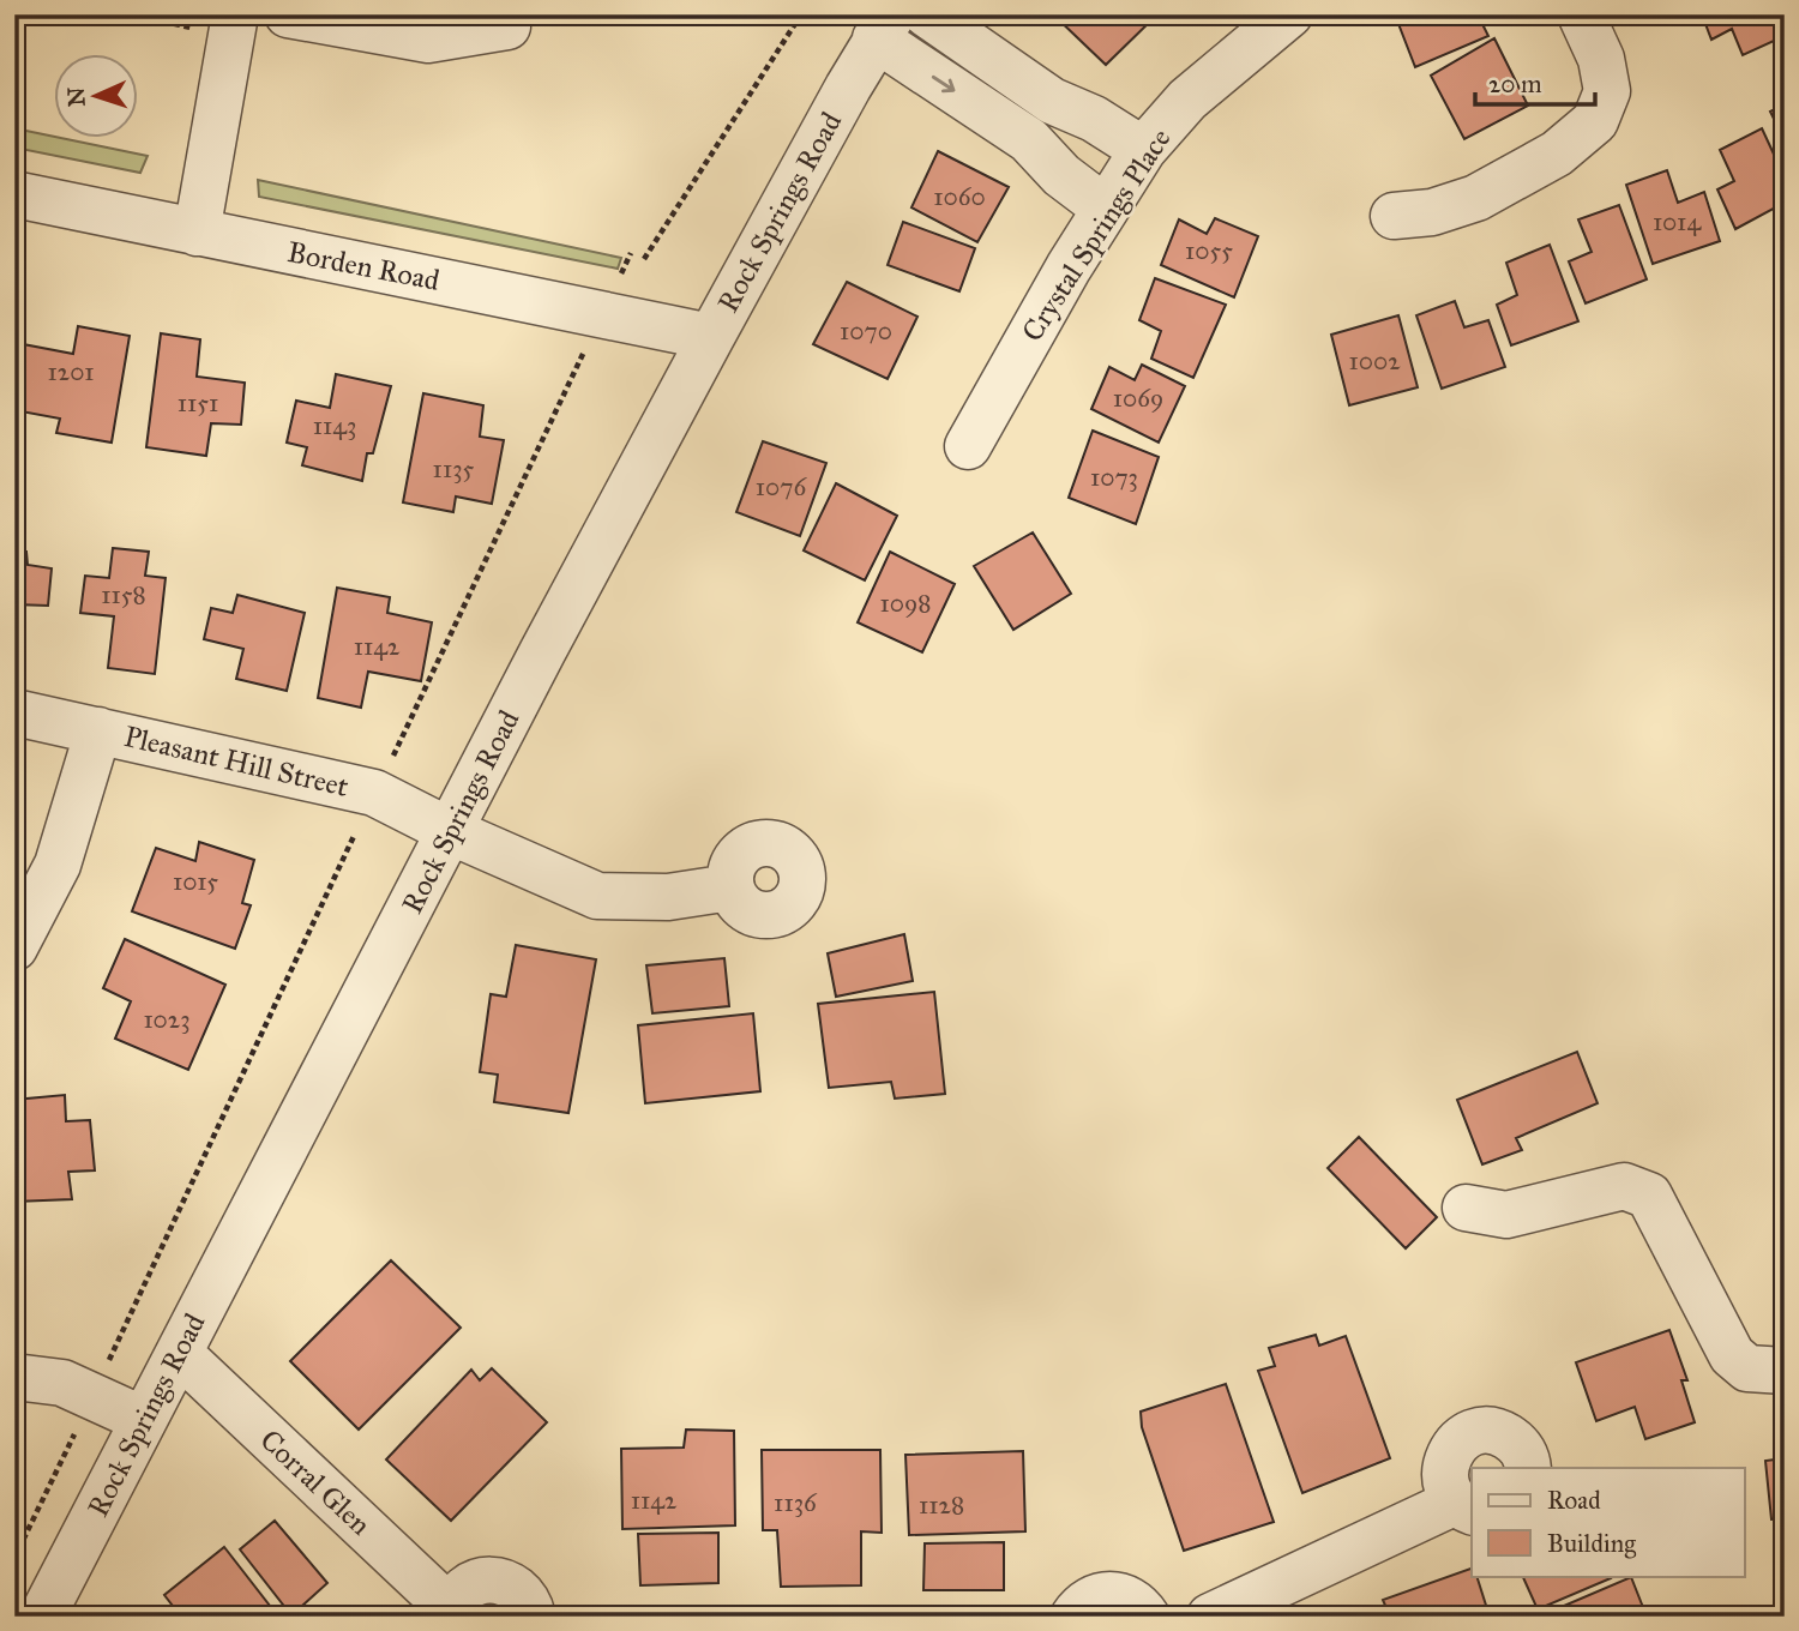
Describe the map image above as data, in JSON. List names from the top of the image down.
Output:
{
  "streets": {
    "street": [
      "Rock Springs Road",
      "Crystal Springs Place",
      "Borden Road",
      "Pleasant Hill Street",
      "Corral Glen"
    ]
  },
  "crossings": [
    ["Rock Springs Road", "Borden Road"],
    ["Rock Springs Road", "Pleasant Hill Street"],
    ["Rock Springs Road", "Corral Glen"]
  ],
  "house_numbers": [
    "1060",
    "1014",
    "1055",
    "1070",
    "1002",
    "1201",
    "1069",
    "1151",
    "1143",
    "1135",
    "1073",
    "1076",
    "1158",
    "1098",
    "1142",
    "1015",
    "1023",
    "1142",
    "1136",
    "1128"
  ],
  "legend": ["Road", "Building"],
  "scale_bar": "20 m",
  "north": "left"
}
